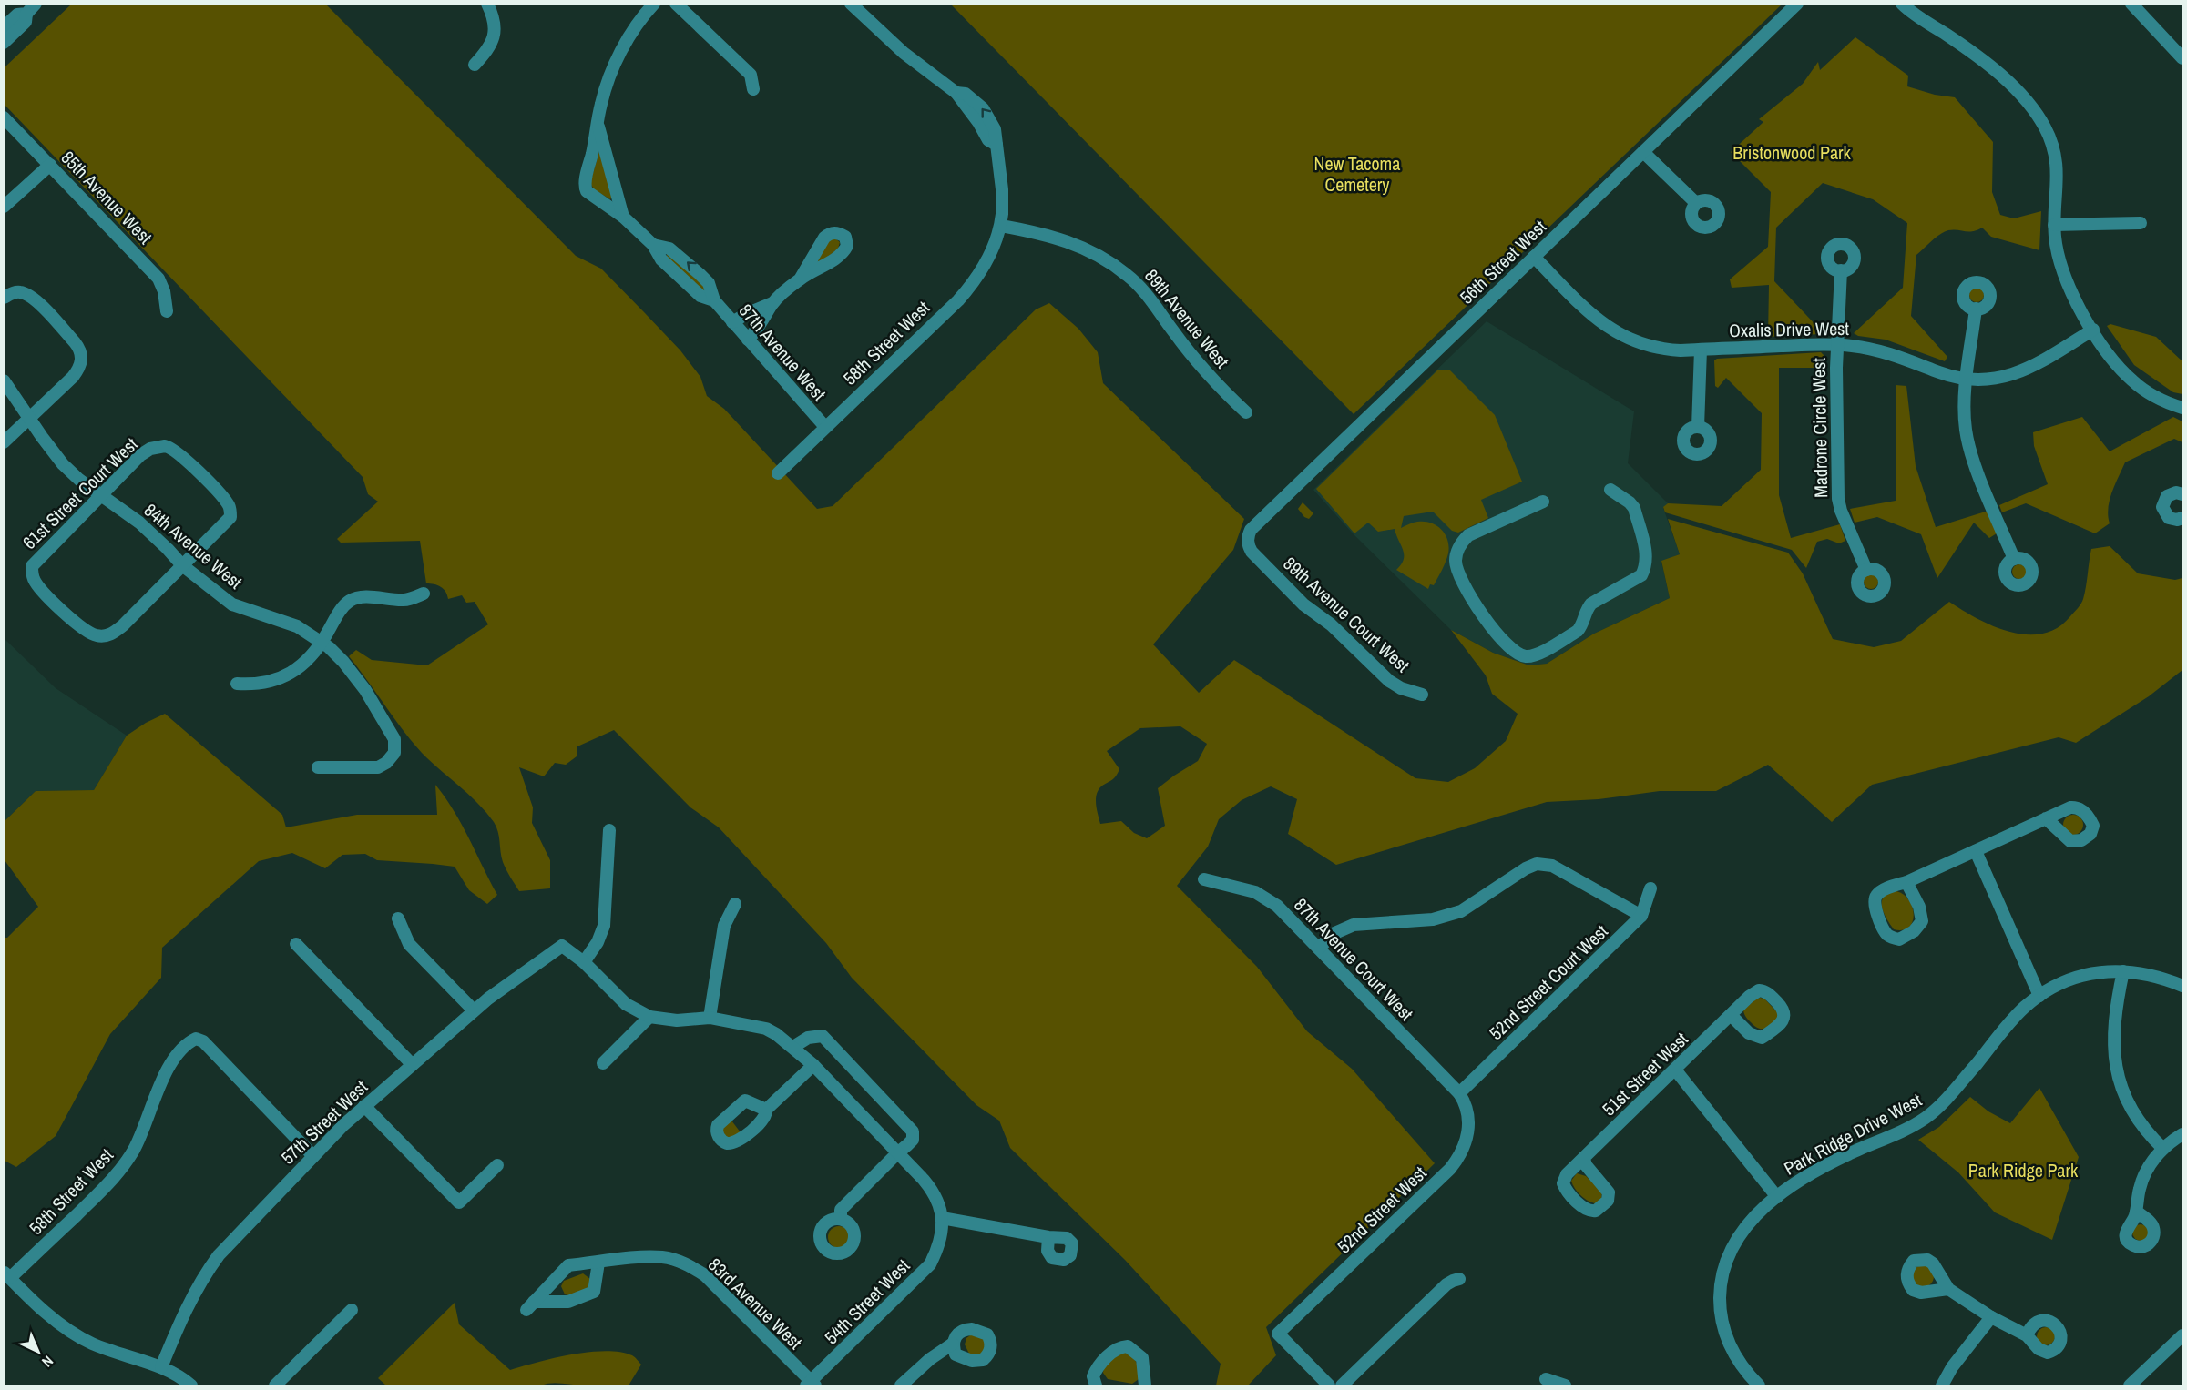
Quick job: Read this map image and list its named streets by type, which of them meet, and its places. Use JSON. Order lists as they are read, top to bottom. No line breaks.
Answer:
{"streets":{"street":["85th Avenue West","56th Street West","89th Avenue West","Oxalis Drive West","58th Street West","87th Avenue West","Madrone Circle West","61st Street Court West","84th Avenue West","89th Avenue Court West","87th Avenue Court West","52nd Street Court West","51st Street West","57th Street West","Park Ridge Drive West","52nd Street West","54th Street West","83rd Avenue West"]},"crossings":[["56th Street West","Oxalis Drive West"],["56th Street West","89th Avenue Court West"],["89th Avenue West","58th Street West"],["Oxalis Drive West","Madrone Circle West"],["58th Street West","87th Avenue West"],["58th Street West","57th Street West"],["61st Street Court West","84th Avenue West"],["87th Avenue Court West","52nd Street Court West"],["87th Avenue Court West","52nd Street West"],["52nd Street Court West","52nd Street West"],["54th Street West","83rd Avenue West"]],"parks":["Bristonwood Park","New Tacoma Cemetery","Park Ridge Park"],"north":"bottom right"}
